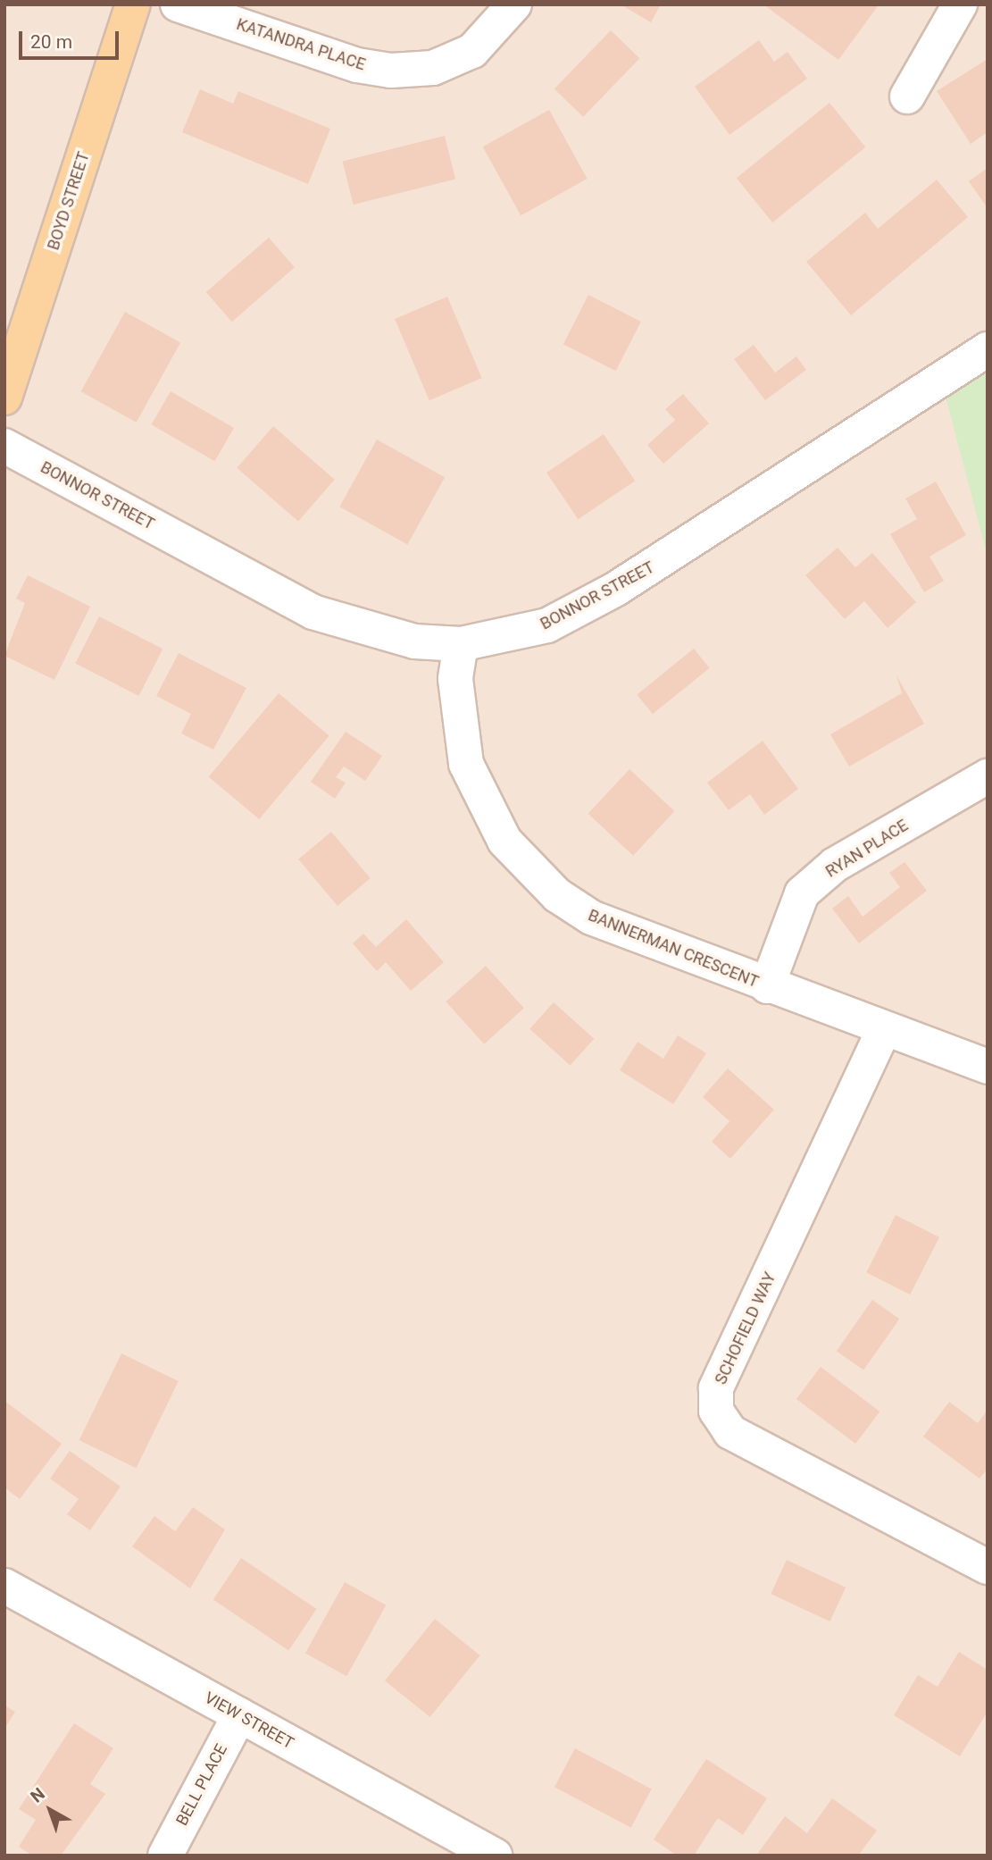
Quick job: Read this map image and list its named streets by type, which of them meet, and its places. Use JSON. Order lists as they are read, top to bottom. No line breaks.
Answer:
{"streets":{"main road":["BOYD STREET"],"street":["KATANDRA PLACE","BONNOR STREET","RYAN PLACE","BANNERMAN CRESCENT","SCHOFIELD WAY","VIEW STREET","BELL PLACE"]},"crossings":[["BONNOR STREET","BANNERMAN CRESCENT"],["RYAN PLACE","BANNERMAN CRESCENT"],["BANNERMAN CRESCENT","SCHOFIELD WAY"],["VIEW STREET","BELL PLACE"]],"scale_bar":"20 m","north":"top left"}
